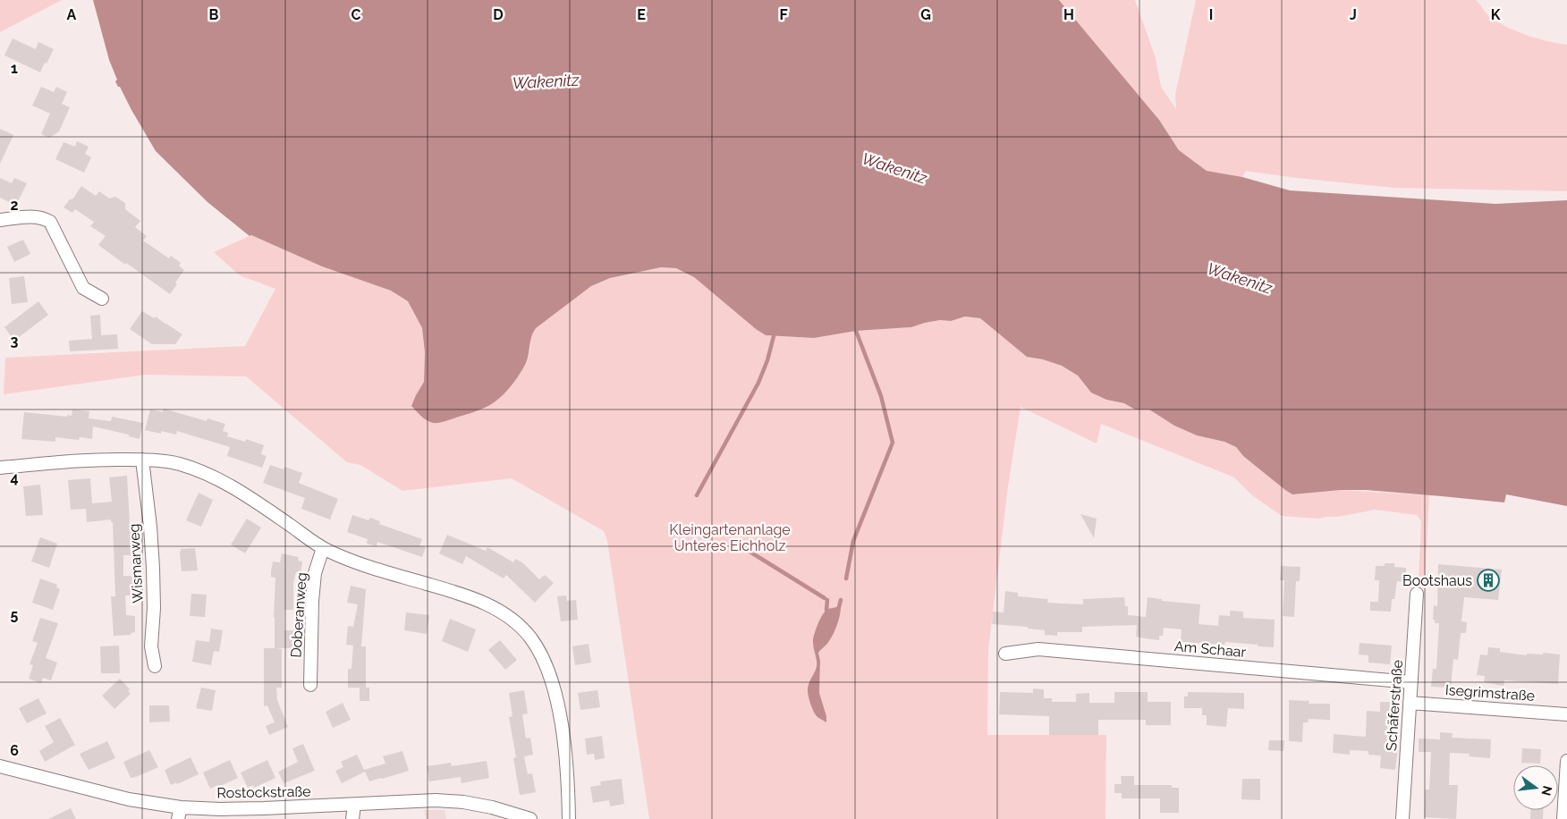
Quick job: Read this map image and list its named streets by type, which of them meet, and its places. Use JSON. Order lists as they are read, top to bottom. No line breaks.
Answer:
{"streets":{"street":["Wismarweg","Doberanweg","Am Schaar","Isegrimstraße","Schäferstraße","Rostockstraße"]},"crossings":[["Am Schaar","Schäferstraße"],["Isegrimstraße","Schäferstraße"]],"water":["Wakenitz"],"parks":["Kleingartenanlage Unteres Eichholz"],"places":{"building":["Bootshaus"]},"north":"right","grid":{"columns":["A","B","C","D","E","F","G","H","I","J","K"],"rows":["1","2","3","4","5","6"]}}
